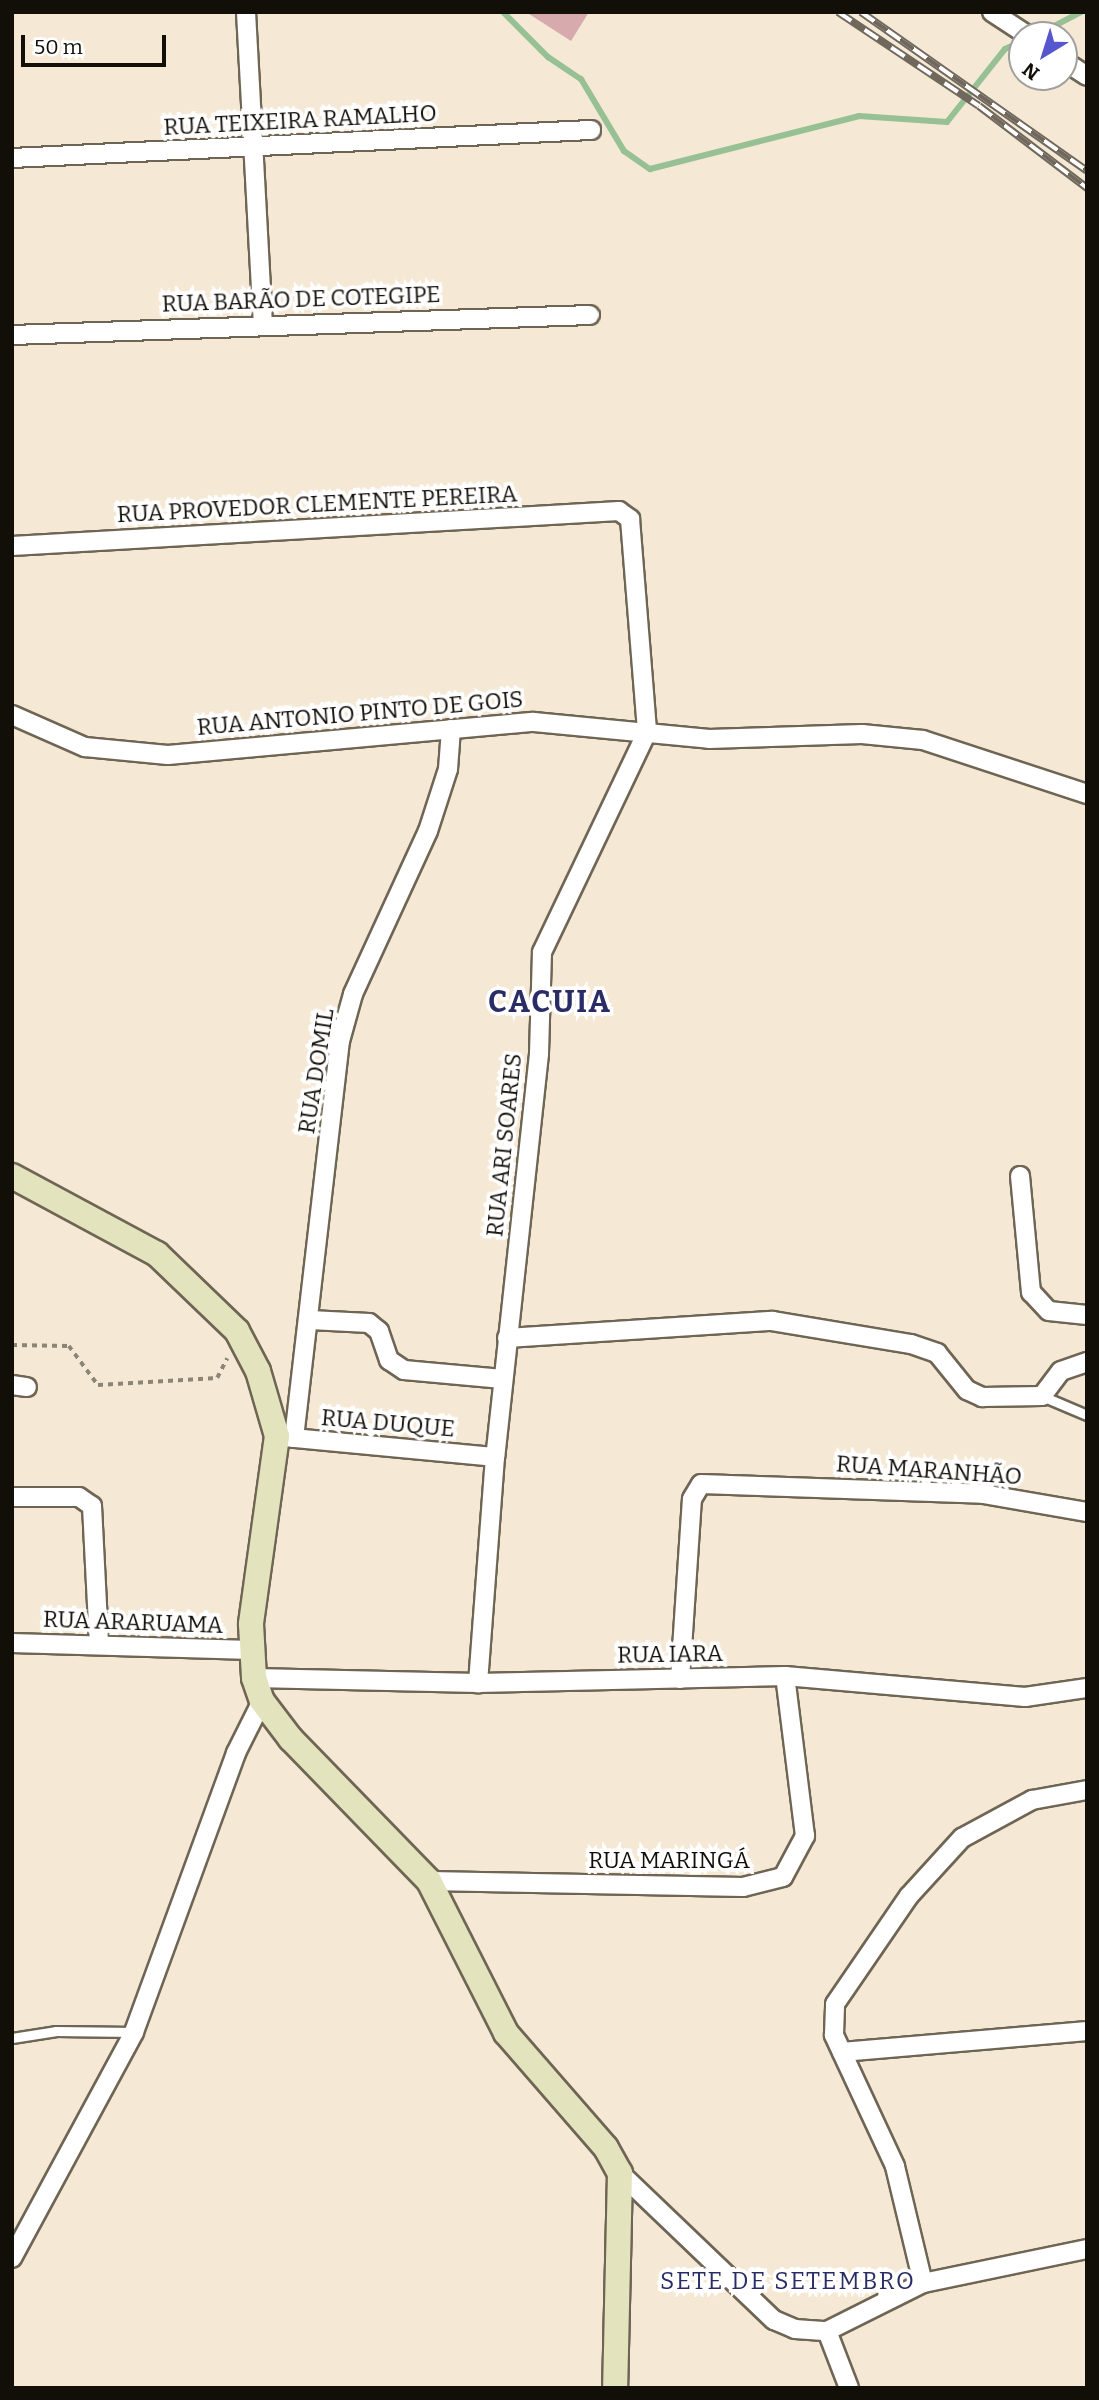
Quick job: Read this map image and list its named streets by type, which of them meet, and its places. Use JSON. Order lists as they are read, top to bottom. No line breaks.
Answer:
{"streets":{"street":["RUA TEIXEIRA RAMALHO","RUA BARÃO DE COTEGIPE","RUA PROVEDOR CLEMENTE PEREIRA","RUA ANTONIO PINTO DE GOIS","RUA DOMIL","RUA ARI SOARES","RUA DUQUE","RUA MARANHÃO","RUA ARARUAMA","RUA IARA","RUA MARINGÁ"]},"crossings":[["RUA PROVEDOR CLEMENTE PEREIRA","RUA ARI SOARES"],["RUA ANTONIO PINTO DE GOIS","RUA DOMIL"],["RUA ANTONIO PINTO DE GOIS","RUA ARI SOARES"],["RUA DOMIL","RUA DUQUE"],["RUA ARI SOARES","RUA DUQUE"],["RUA ARI SOARES","RUA IARA"],["RUA MARANHÃO","RUA IARA"],["RUA IARA","RUA MARINGÁ"]],"districts":["CACUIA","SETE DE SETEMBRO"],"scale_bar":"50 m","north":"bottom left"}
